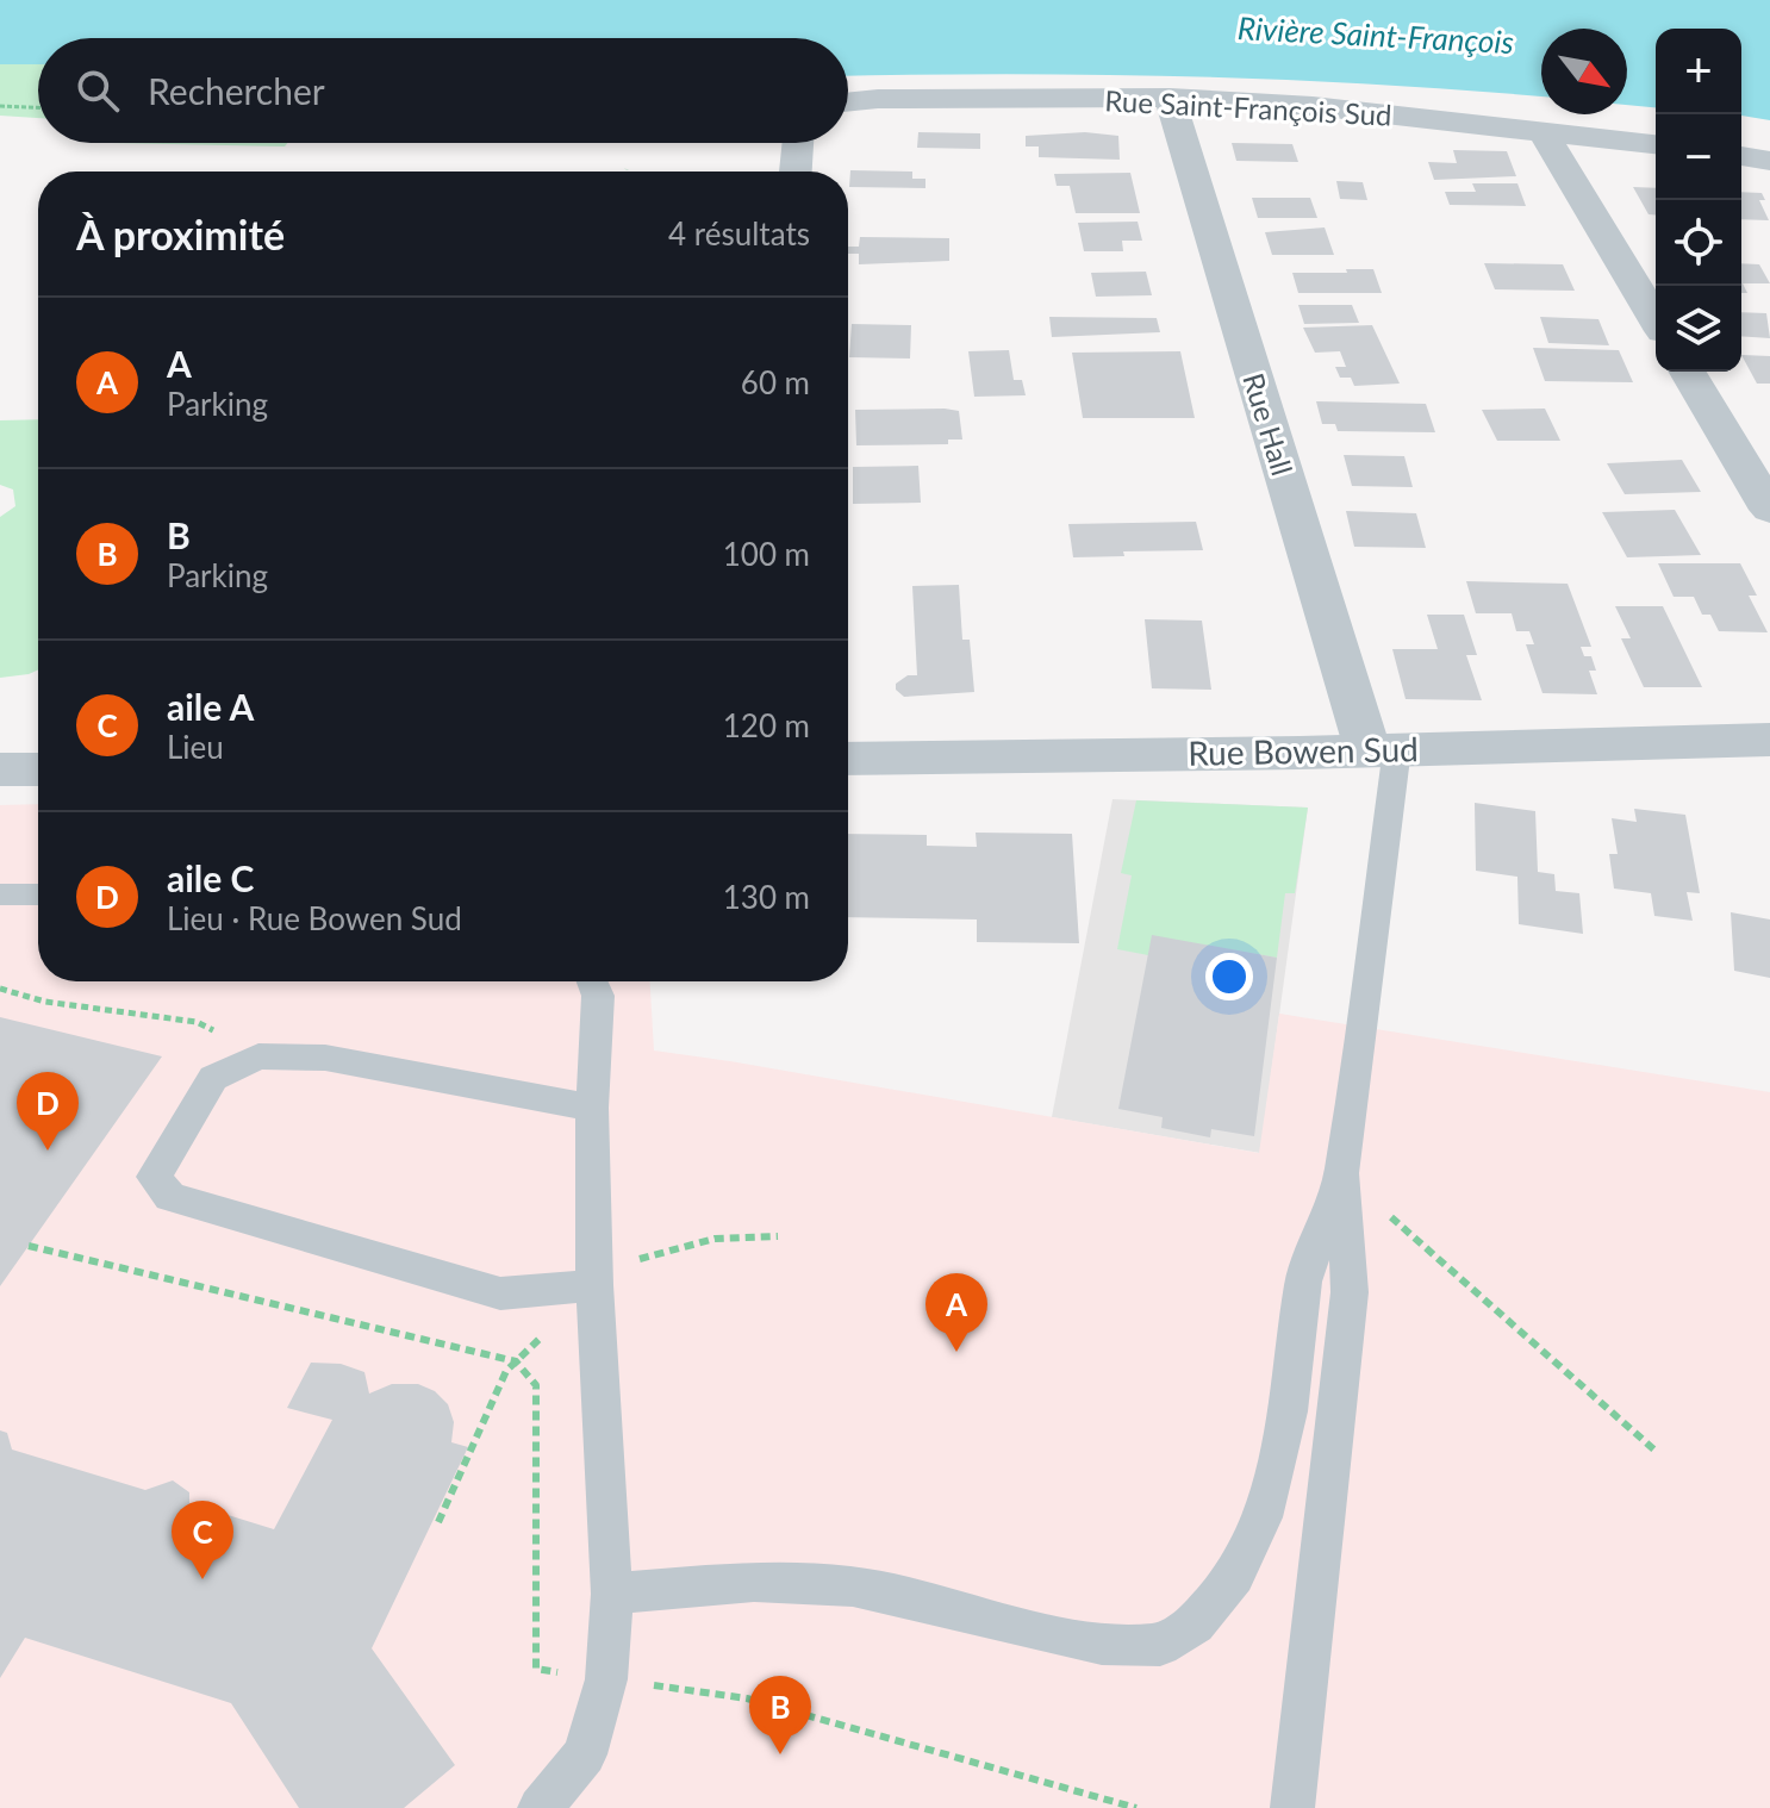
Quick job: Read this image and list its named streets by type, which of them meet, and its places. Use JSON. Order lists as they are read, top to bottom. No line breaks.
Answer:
{"streets":{"street":["Rue Saint-François Sud","Rue Hall","Rue Bowen Sud"]},"crossings":[["Rue Saint-François Sud","Rue Hall"],["Rue Hall","Rue Bowen Sud"]],"water":["Rivière Saint-François"],"north":"bottom right","page":{"map_buttons":["+","−"],"search":"Rechercher","heading":["À proximité","4 résultats"],"list":[{"mark":"A","name":"A","note":"Parking","value":"60 m"},{"mark":"B","name":"B","note":"Parking","value":"100 m"},{"mark":"C","name":"aile A","note":"Lieu","value":"120 m"},{"mark":"D","name":"aile C","note":"Lieu · Rue Bowen Sud","value":"130 m"}],"pins":["D","A","C","B"]}}
